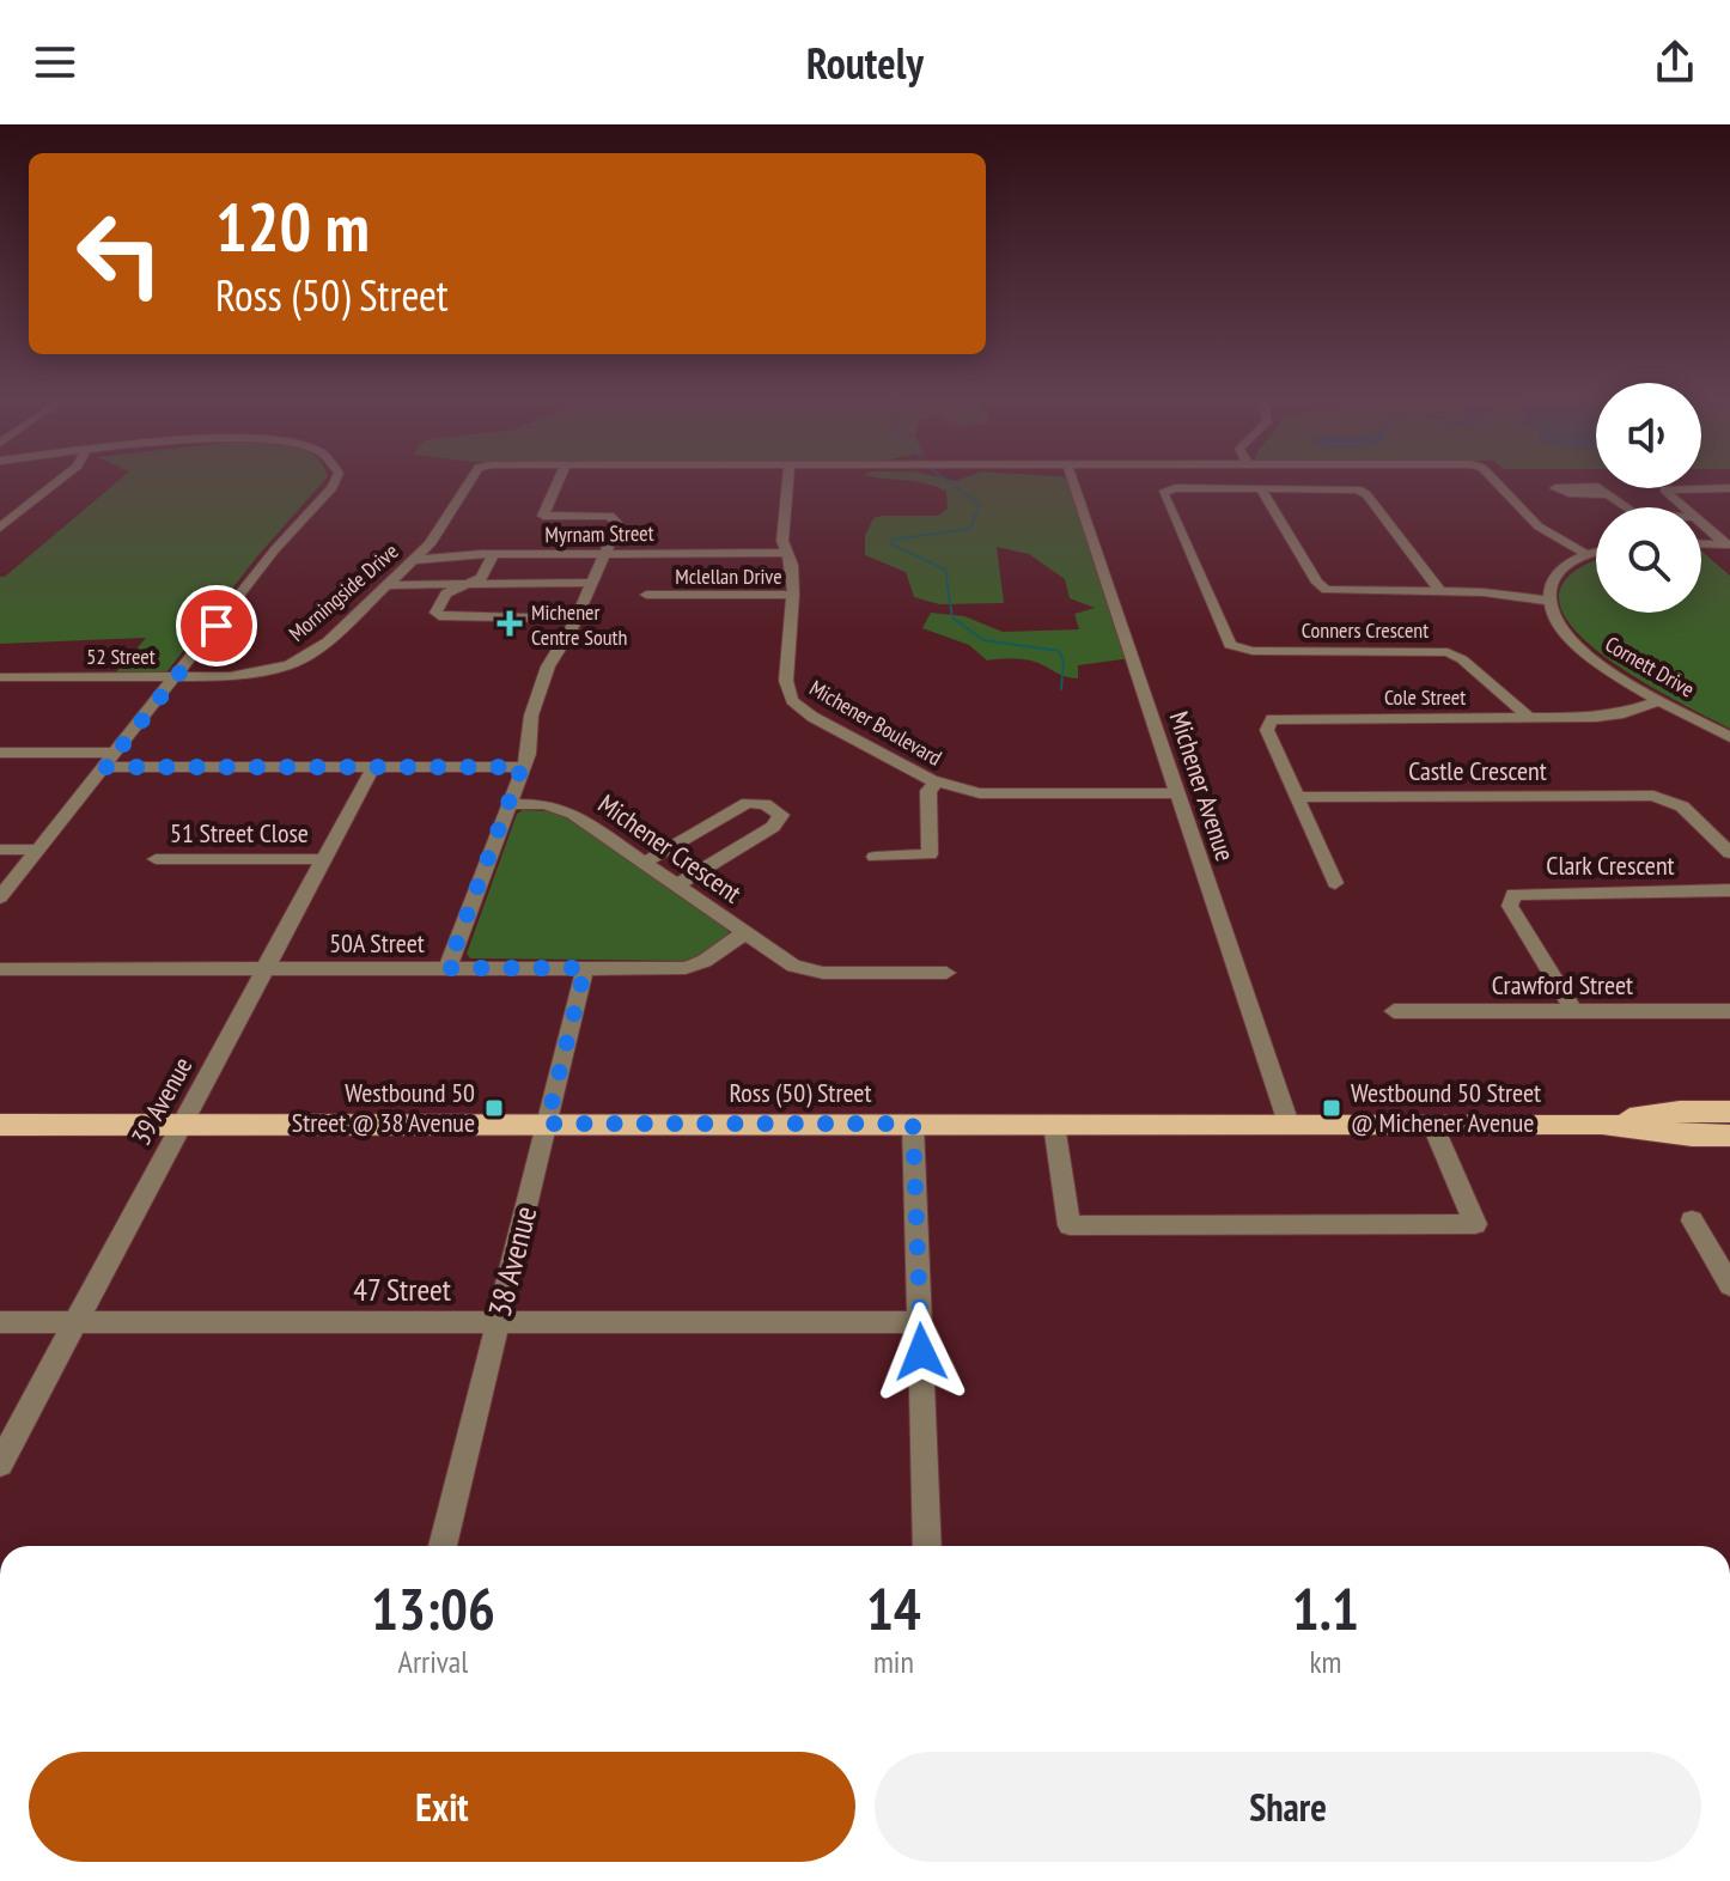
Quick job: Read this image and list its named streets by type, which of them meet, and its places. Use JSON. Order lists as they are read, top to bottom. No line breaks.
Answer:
{"streets":{"main road":["Ross (50) Street"],"street":["Myrnam Street","Mclellan Drive","Morningside Drive","Conners Crescent","52 Street","Cornett Drive","Cole Street","Michener Boulevard","Castle Crescent","Michener Avenue","51 Street Close","Michener Crescent","Clark Crescent","50A Street","Crawford Street","39 Avenue","38 Avenue","47 Street"]},"crossings":[["Myrnam Street","Mclellan Drive"],["Myrnam Street","Morningside Drive"],["Mclellan Drive","Michener Boulevard"],["Morningside Drive","52 Street"],["Conners Crescent","Cole Street"],["Cornett Drive","Cole Street"],["Cole Street","Castle Crescent"],["Michener Boulevard","Michener Avenue"],["Michener Avenue","Ross (50) Street"],["51 Street Close","39 Avenue"],["Michener Crescent","50A Street"],["Clark Crescent","Crawford Street"],["50A Street","39 Avenue"],["50A Street","38 Avenue"],["Ross (50) Street","39 Avenue"],["Ross (50) Street","38 Avenue"],["39 Avenue","47 Street"],["38 Avenue","47 Street"]],"places":{"health":["Michener Centre South"],"transit":["Westbound 50 Street @ 38 Avenue","Westbound 50 Street @ Michener Avenue"]},"page":{"header":"Routely","turn":["120 m","Ross (50) Street"],"eta":["13:06","Arrival","14","min","1.1","km"],"buttons":["Exit","Share"]}}
